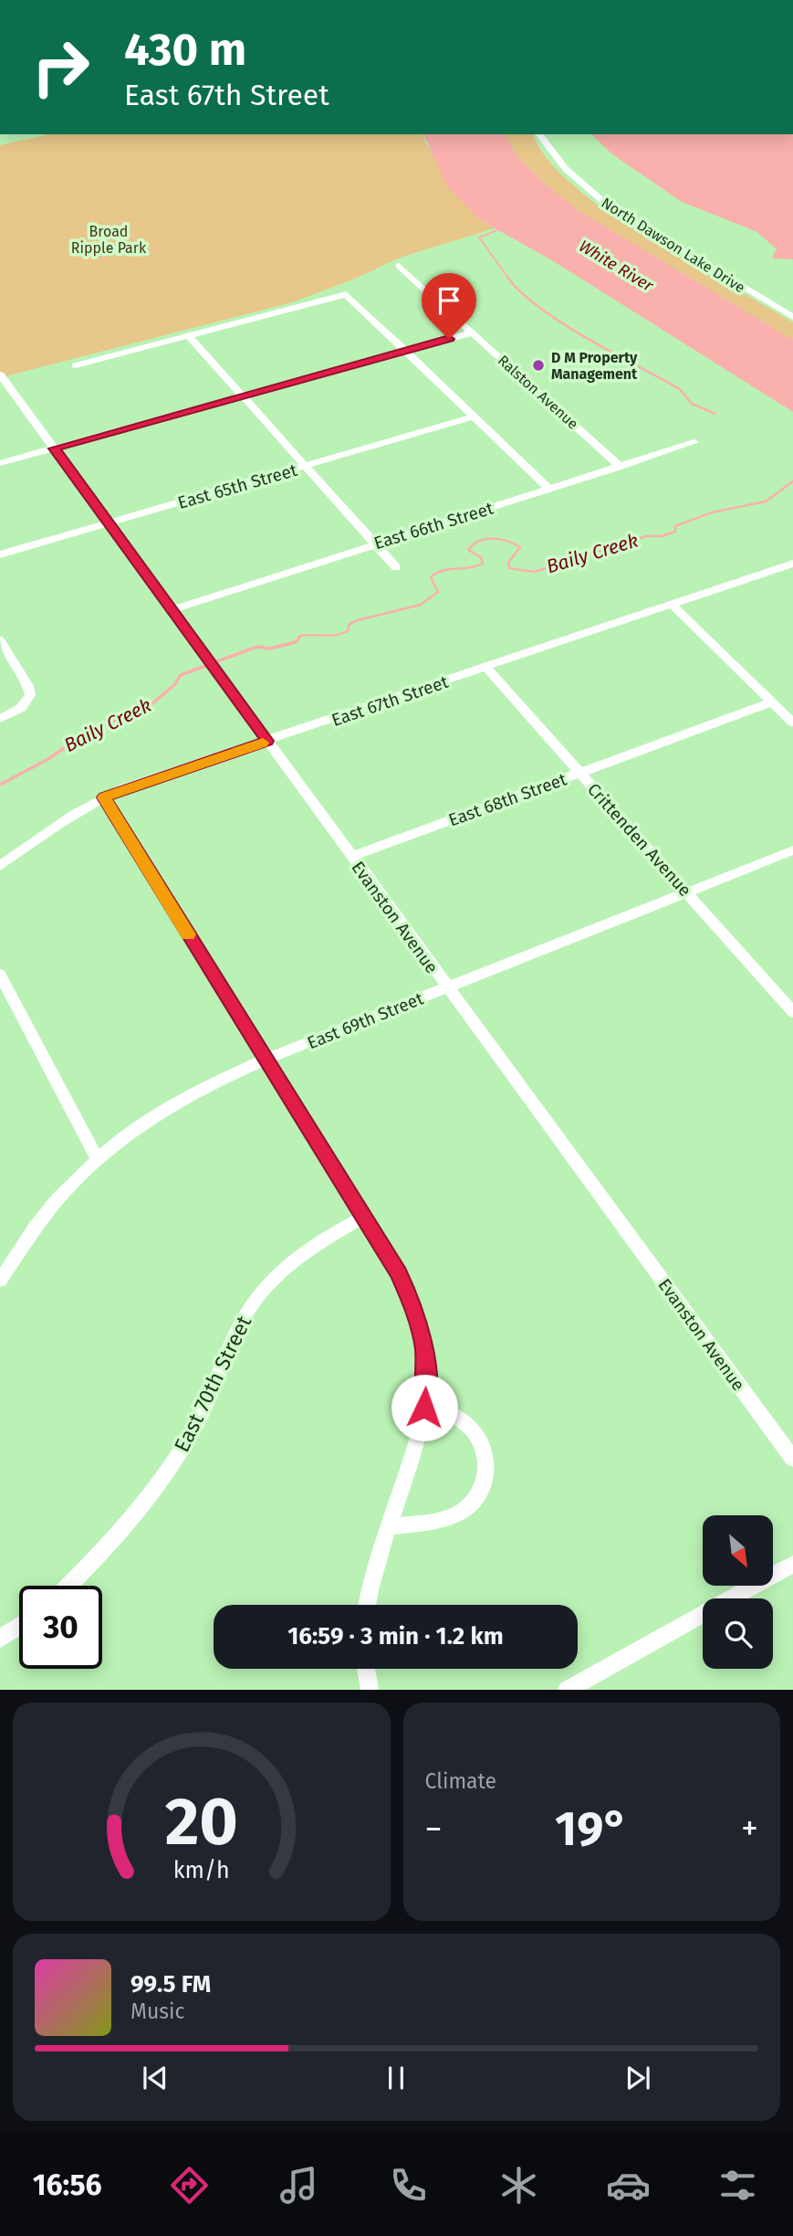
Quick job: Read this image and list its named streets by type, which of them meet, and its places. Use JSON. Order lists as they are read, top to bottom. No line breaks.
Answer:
{"streets":{"street":["North Dawson Lake Drive","Ralston Avenue","East 65th Street","East 66th Street","East 67th Street","East 68th Street","Crittenden Avenue","Evanston Avenue","East 69th Street","East 70th Street"]},"crossings":[["Ralston Avenue","East 66th Street"],["East 65th Street","Evanston Avenue"],["East 66th Street","Evanston Avenue"],["East 67th Street","Crittenden Avenue"],["East 67th Street","Evanston Avenue"],["East 68th Street","Crittenden Avenue"],["East 68th Street","Evanston Avenue"],["Crittenden Avenue","East 69th Street"],["Evanston Avenue","East 69th Street"]],"water":["White River","Baily Creek"],"parks":["Broad Ripple Park"],"places":["D M Property Management"],"north":"bottom right","page":{"turn":["430 m","East 67th Street"],"limit":"30","trip":"16:59 · 3 min · 1.2 km","tile":"Climate","heat":["−","19°","+"],"song":["99.5 FM","Music"],"tabs":"16:56","gauge":["20","km/h"]}}
